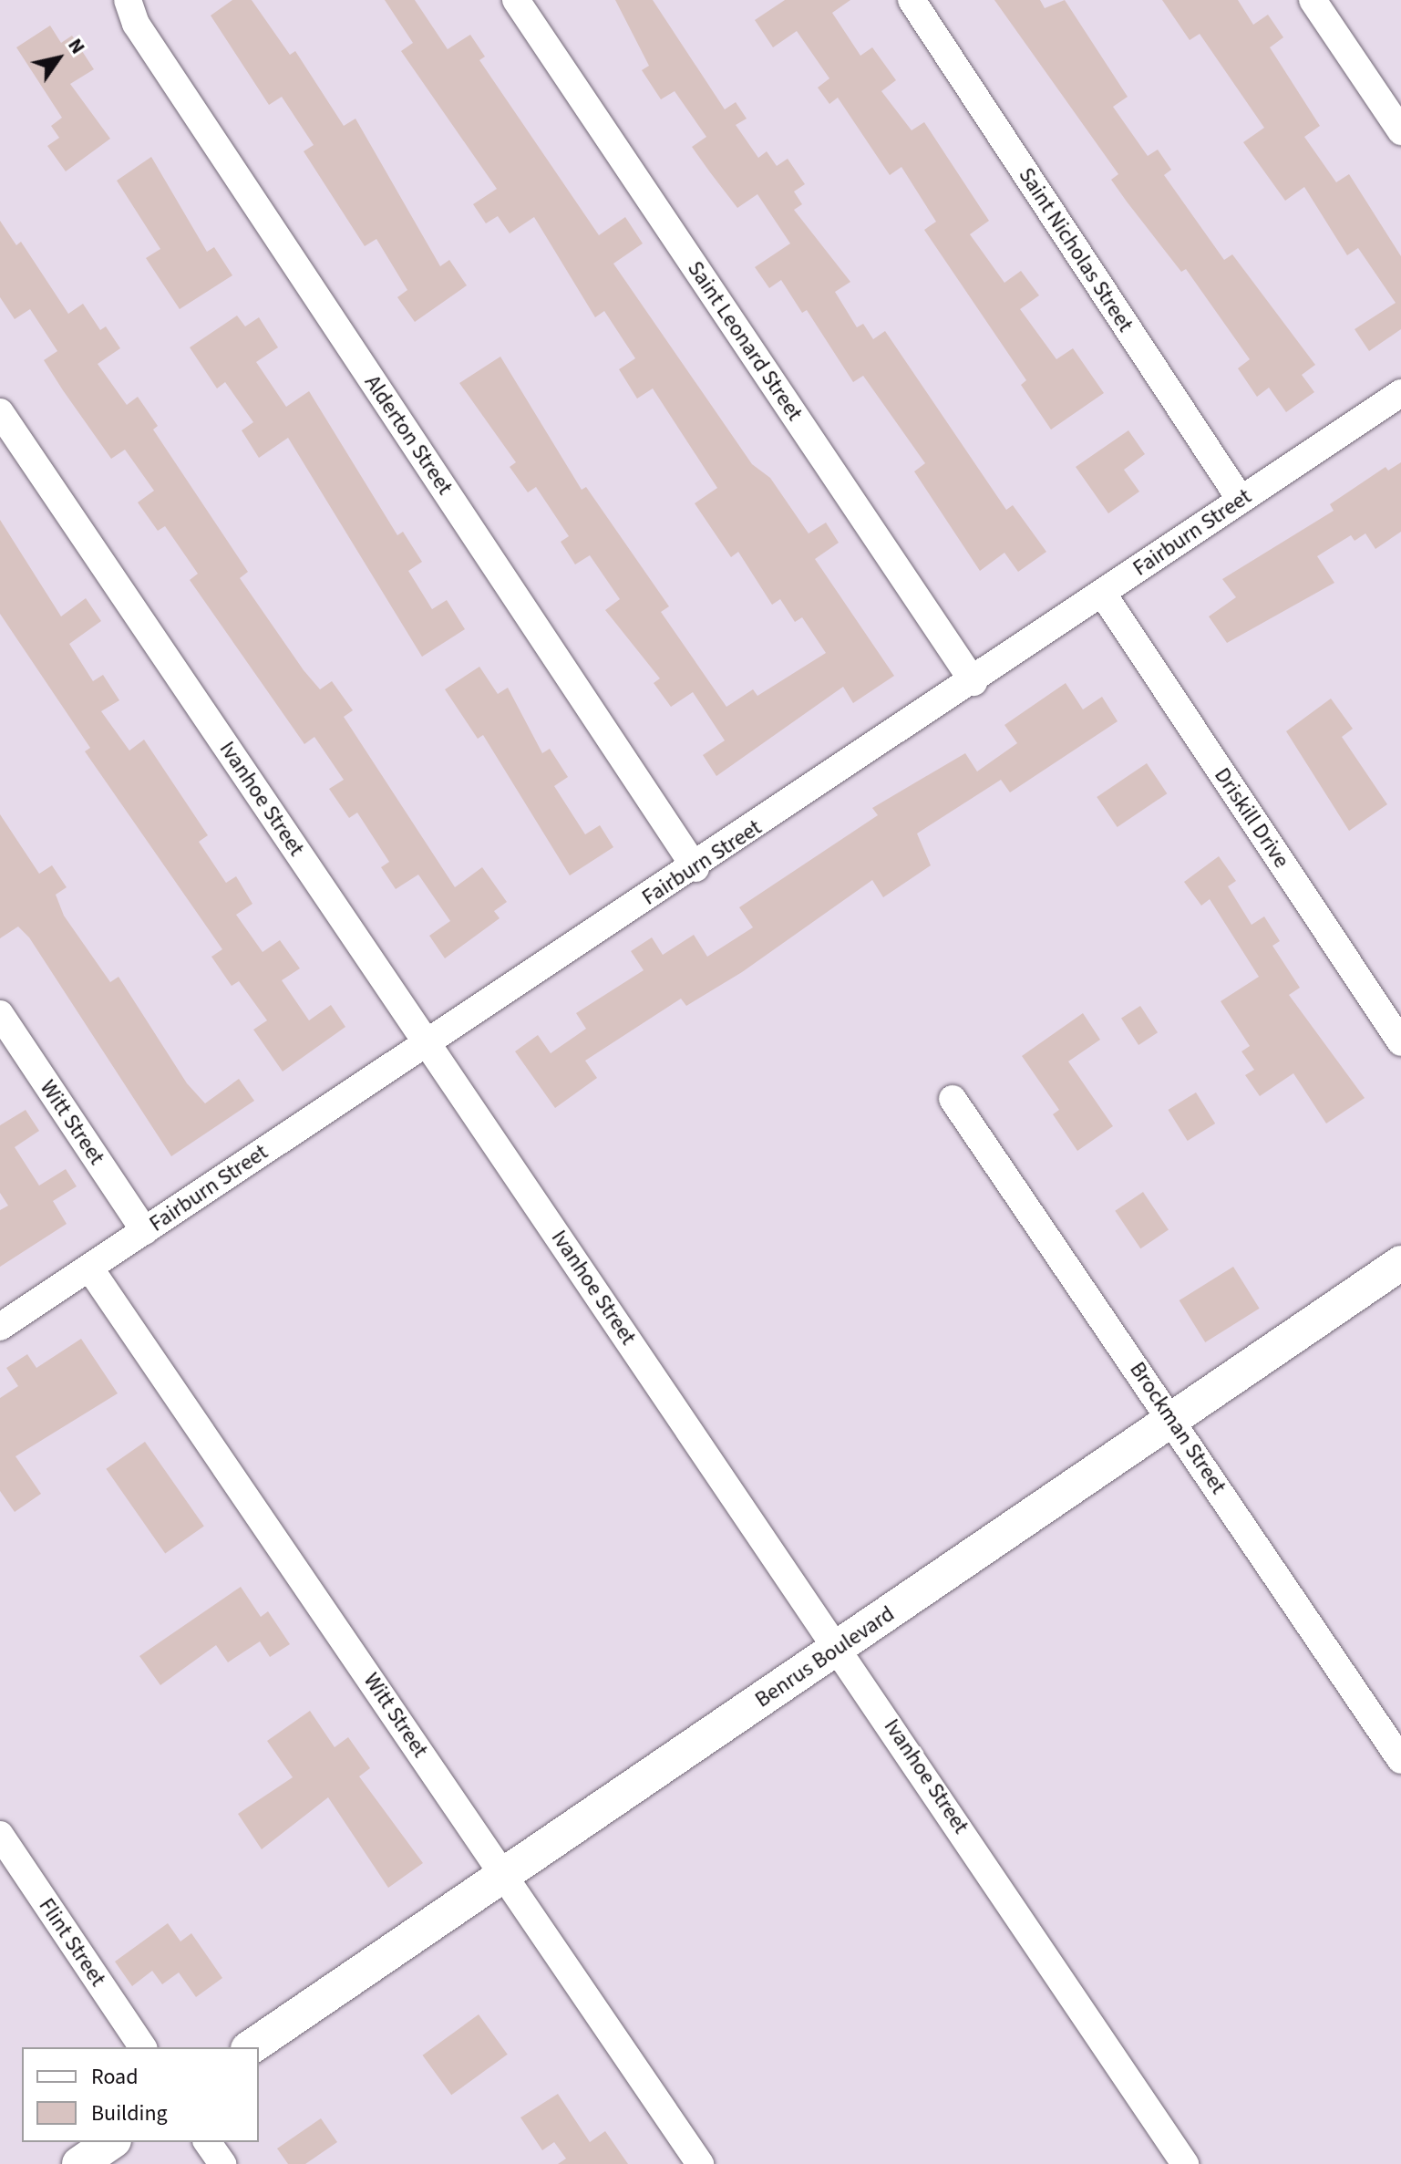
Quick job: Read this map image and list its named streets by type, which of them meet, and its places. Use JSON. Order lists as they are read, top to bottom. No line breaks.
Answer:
{"streets":{"street":["Saint Nicholas Street","Saint Leonard Street","Alderton Street","Fairburn Street","Ivanhoe Street","Driskill Drive","Witt Street","Brockman Street","Benrus Boulevard","Flint Street"]},"crossings":[["Saint Nicholas Street","Fairburn Street"],["Saint Leonard Street","Fairburn Street"],["Alderton Street","Fairburn Street"],["Fairburn Street","Ivanhoe Street"],["Fairburn Street","Driskill Drive"],["Fairburn Street","Witt Street"],["Ivanhoe Street","Benrus Boulevard"],["Witt Street","Benrus Boulevard"],["Brockman Street","Benrus Boulevard"]],"legend":["Road","Building"],"north":"top right"}
